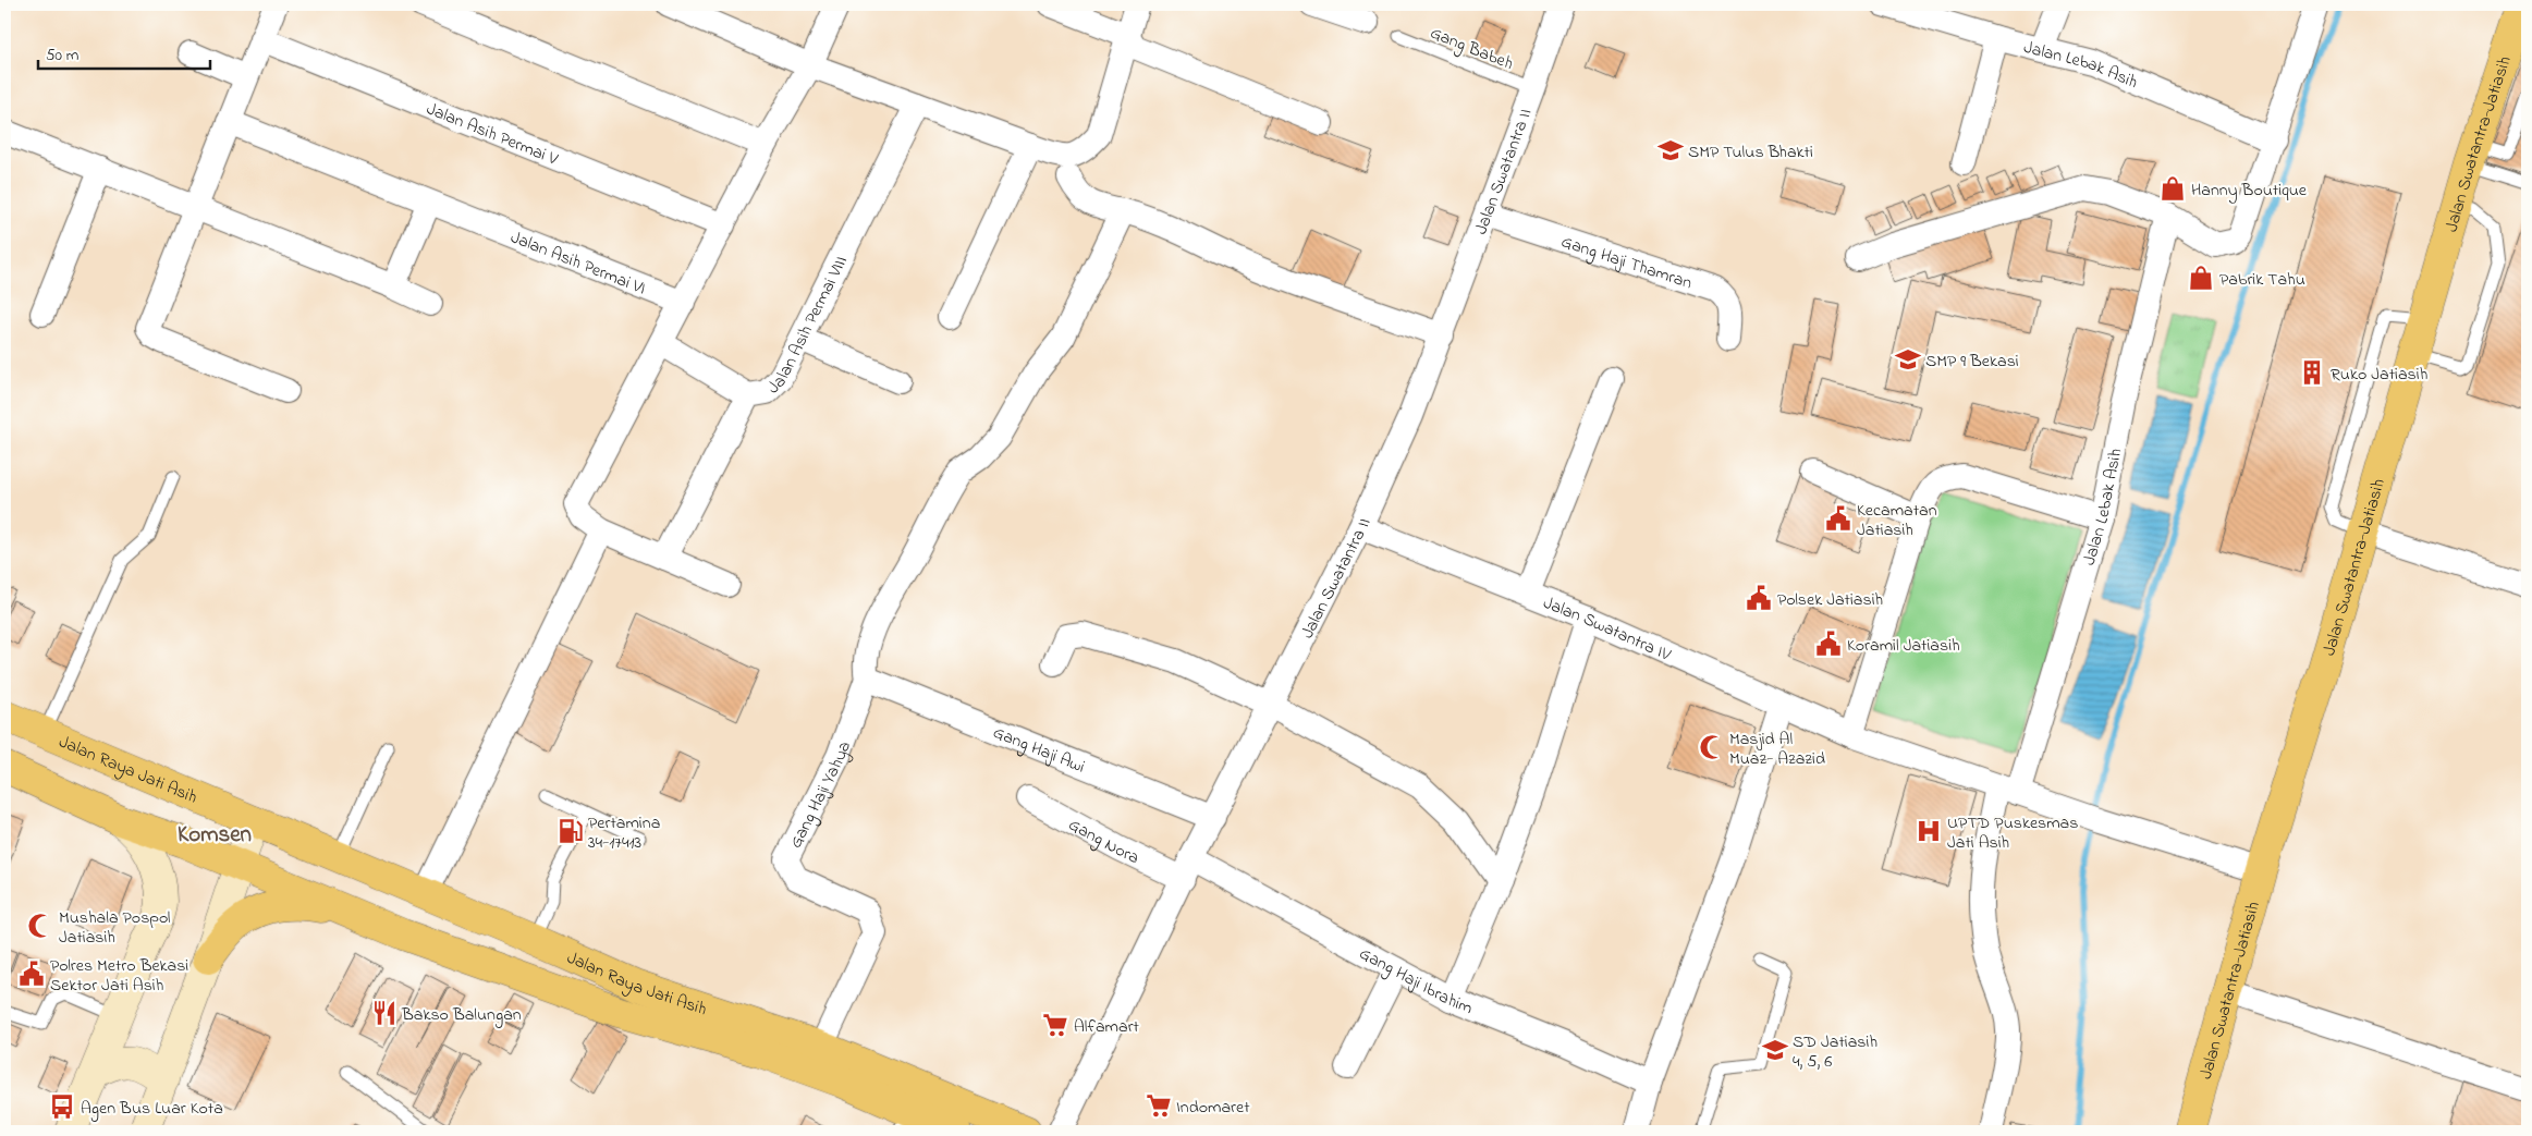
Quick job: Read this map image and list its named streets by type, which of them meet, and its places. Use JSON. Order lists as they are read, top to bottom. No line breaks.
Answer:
{"streets":{"main road":["Jalan Swatantra-Jatiasih","Jalan Raya Jati Asih"],"street":["Jalan Lebak Asih","Jalan Asih Permai V","Jalan Swatantra II","Jalan Asih Permai VI","Gang Haji Thamran","Jalan Asih Permai VIII","Jalan Swatantra IV","Gang Haji Awi","Gang Haji Yahya","Gang Nora","Gang Haji Ibrahim"],"lane":["Gang Babeh"]},"crossings":[["Gang Babeh","Jalan Swatantra II"],["Jalan Lebak Asih","Jalan Swatantra IV"],["Jalan Swatantra-Jatiasih","Jalan Swatantra IV"],["Jalan Swatantra II","Gang Haji Thamran"],["Jalan Swatantra II","Jalan Swatantra IV"],["Jalan Swatantra II","Gang Haji Awi"],["Jalan Swatantra II","Gang Nora"],["Jalan Swatantra II","Gang Haji Ibrahim"],["Gang Haji Awi","Gang Haji Yahya"],["Jalan Raya Jati Asih","Gang Haji Yahya"],["Gang Nora","Gang Haji Ibrahim"]],"districts":["Komsen"],"places":{"school or university":["SMP Tulus Bhakti","SMP 9 Bekasi","SD Jatiasih 4, 5, 6"],"shop":["Hanny Boutique","Pabrik Tahu"],"building":["Ruko Jatiasih"],"public building":["Kecamatan Jatiasih","Polsek Jatiasih","Koramil Jatiasih","Polres Metro Bekasi Sektor Jati Asih"],"mosque":["Masjid Al Muaz- Azazid","Mushala Pospol Jatiasih"],"fuel station":["Pertamina 34-17413"],"hospital":["UPTD Puskesmas Jati Asih"],"restaurant":["Bakso Balungan"],"supermarket":["Alfamart","Indomaret"],"bus stop":["Agen Bus Luar Kota"]},"scale_bar":"50 m"}
